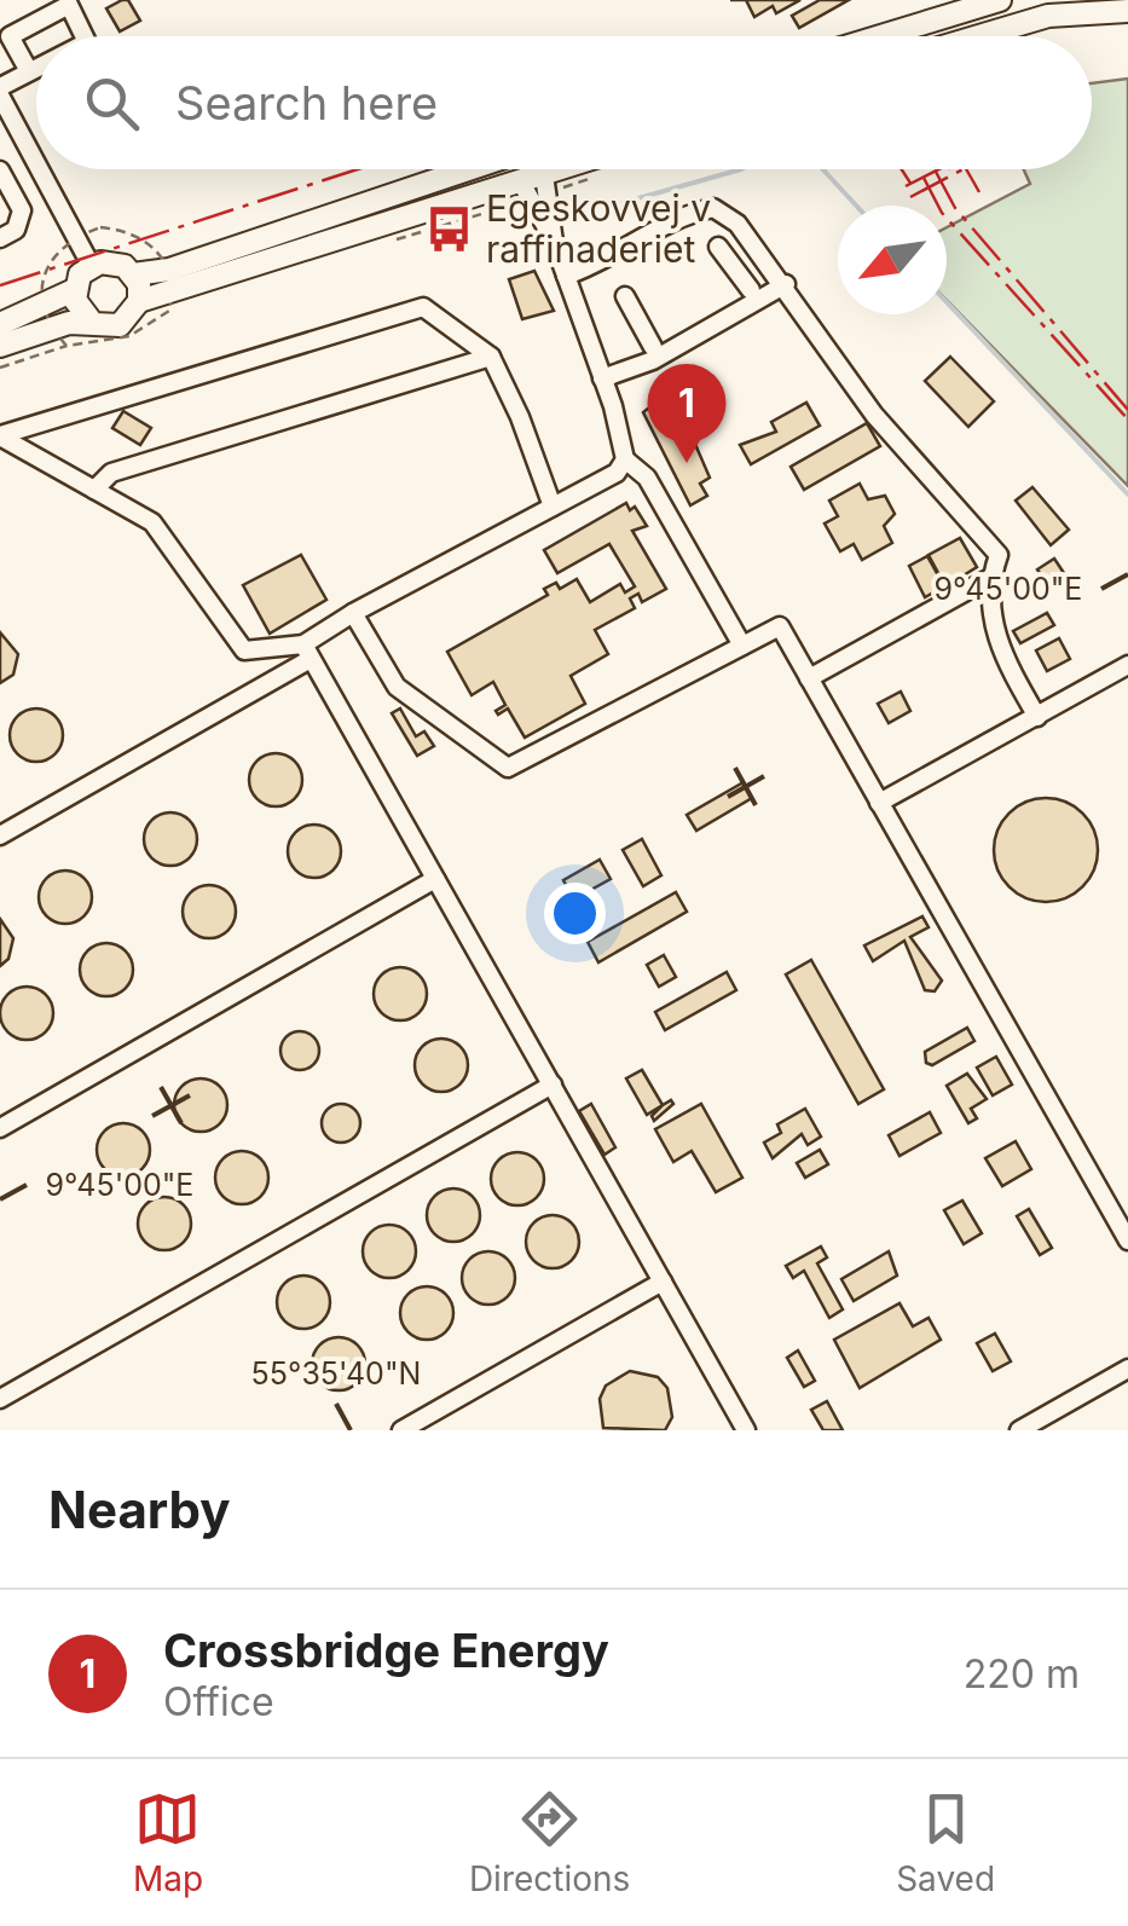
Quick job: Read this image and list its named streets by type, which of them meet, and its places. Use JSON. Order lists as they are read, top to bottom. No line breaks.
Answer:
{"places":{"bus stop":["Egeskovvej v raffinaderiet"]},"north":"bottom left","page":{"search":"Search here","pins":"1","heading":"Nearby","list":[{"mark":"1","name":"Crossbridge Energy","note":"Office","value":"220 m"}],"nav":["Map","Directions","Saved"]},"coordinates":["9°45'00\"E","55°35'40\"N"]}
